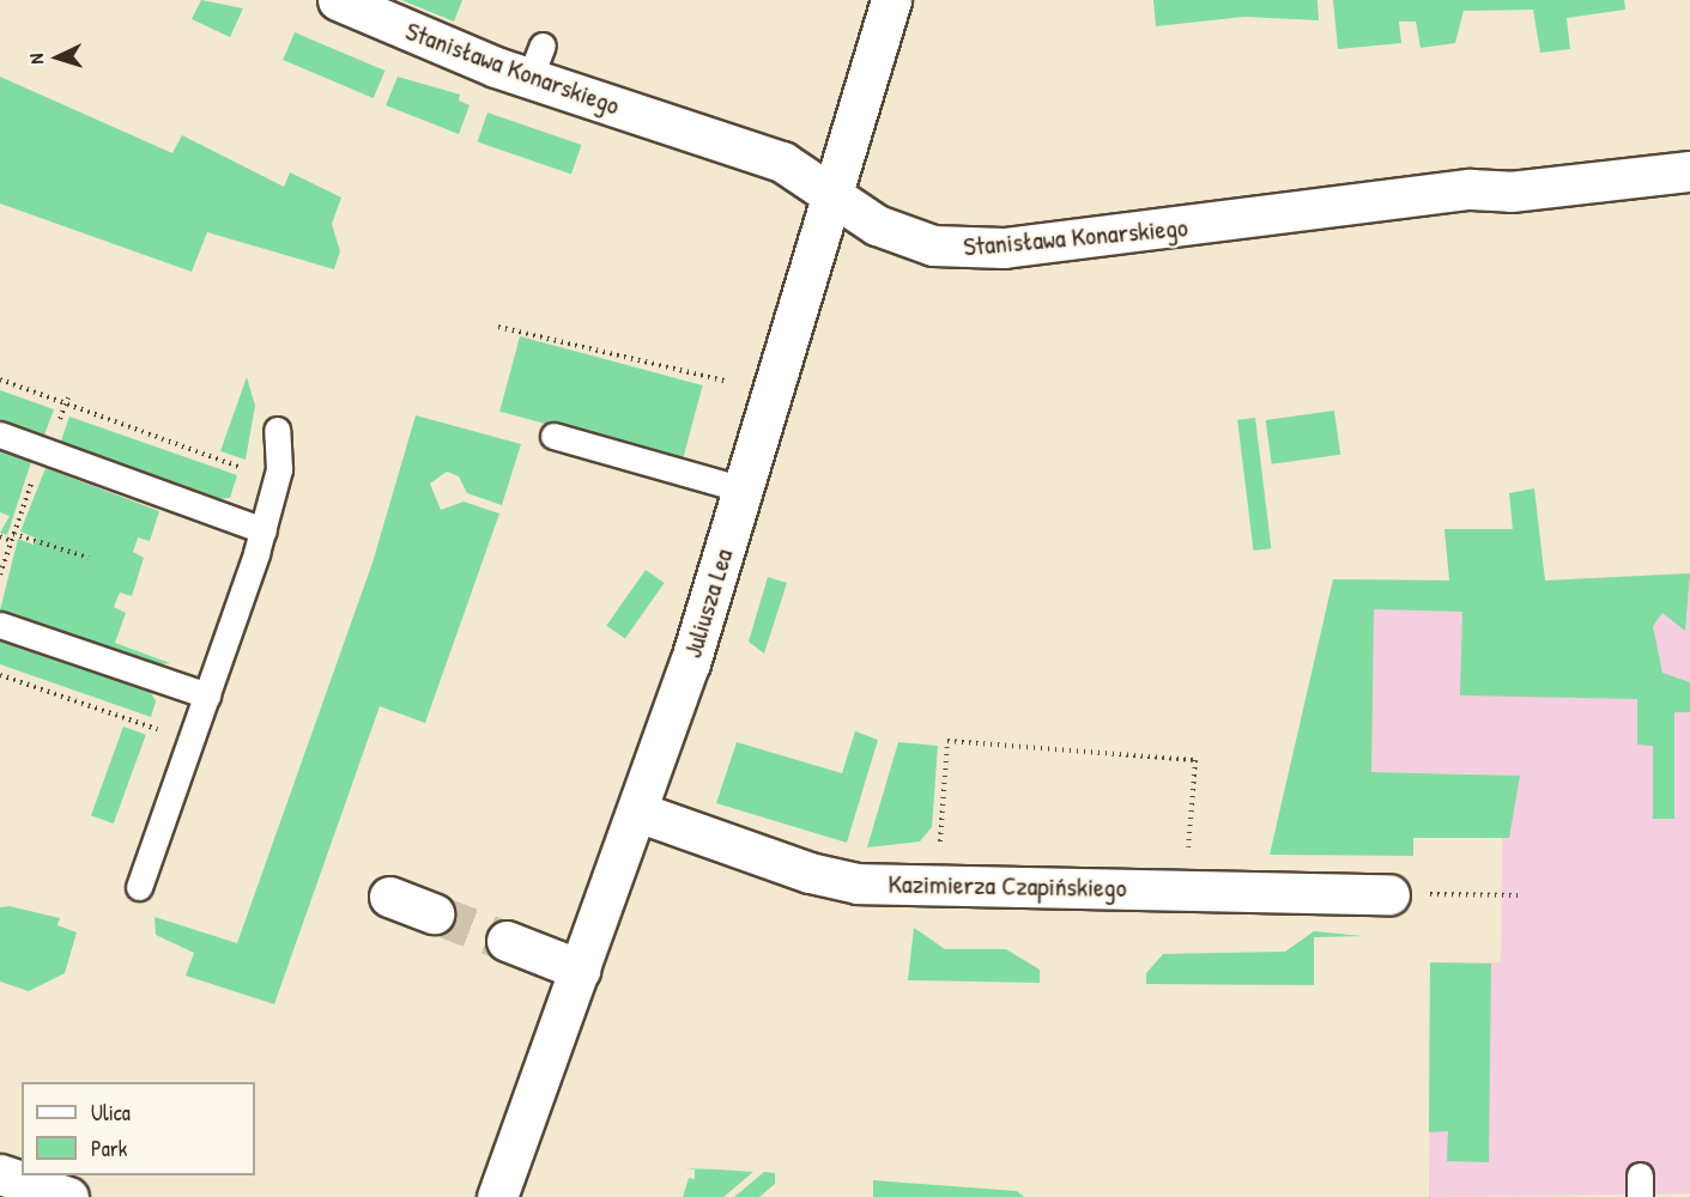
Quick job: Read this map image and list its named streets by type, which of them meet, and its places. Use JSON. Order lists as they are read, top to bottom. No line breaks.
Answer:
{"streets":{"street":["Stanisława Konarskiego","Juliusza Lea","Kazimierza Czapińskiego"]},"crossings":[["Stanisława Konarskiego","Juliusza Lea"],["Juliusza Lea","Kazimierza Czapińskiego"]],"legend":["Ulica","Park"],"north":"left"}
